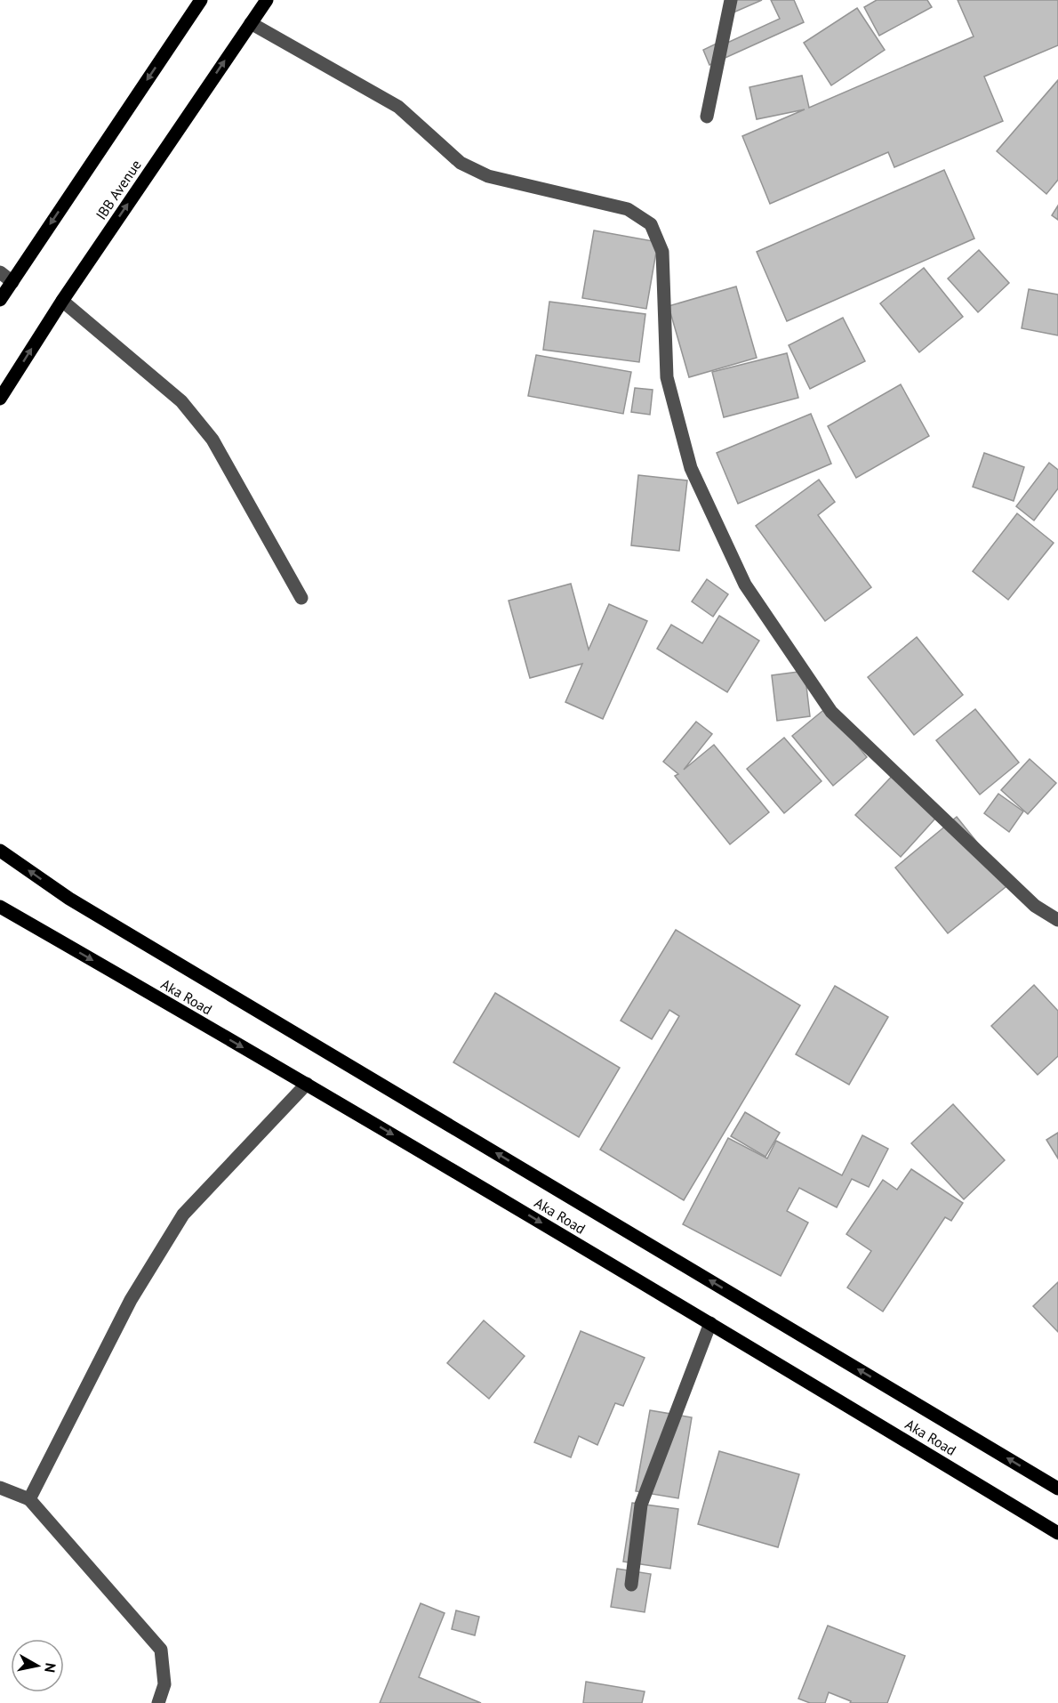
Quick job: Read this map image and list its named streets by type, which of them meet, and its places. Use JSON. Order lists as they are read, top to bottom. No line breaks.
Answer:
{"streets":{"main road":["IBB Avenue","Aka Road"]},"north":"right"}
